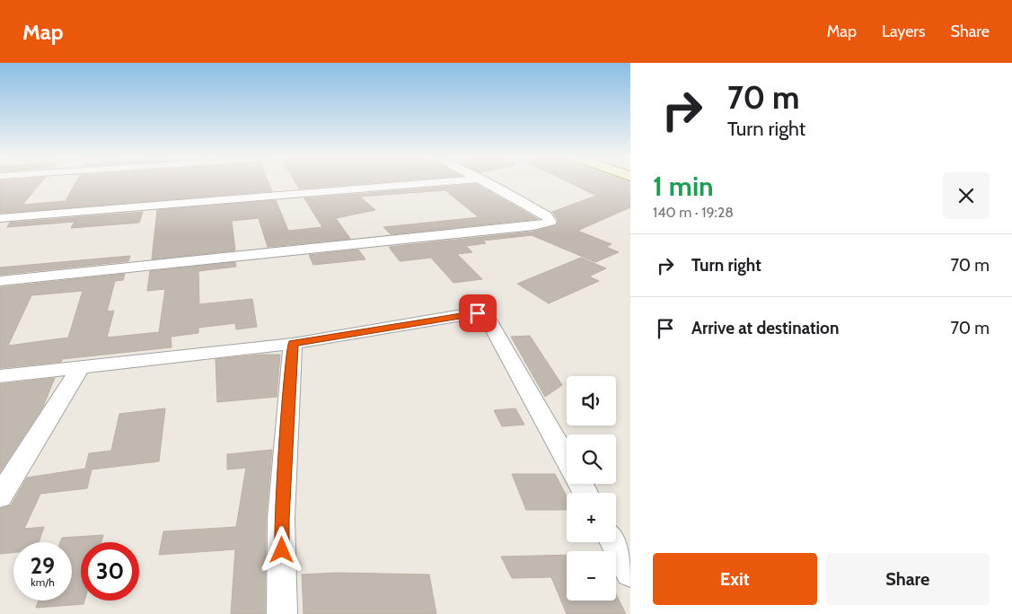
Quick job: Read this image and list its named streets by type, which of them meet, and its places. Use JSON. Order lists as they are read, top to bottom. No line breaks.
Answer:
{"page":{"header":"Map","nav":["Map","Layers","Share"],"turn":["70 m","Turn right"],"heading":["1 min","140 m · 19:28"],"list":[{"name":"Turn right","value":"70 m"},{"name":"Arrive at destination","value":"70 m"}],"map_buttons":["+","−"],"speed":"29 km/h","limit":"30","buttons":["Exit","Share"]}}
